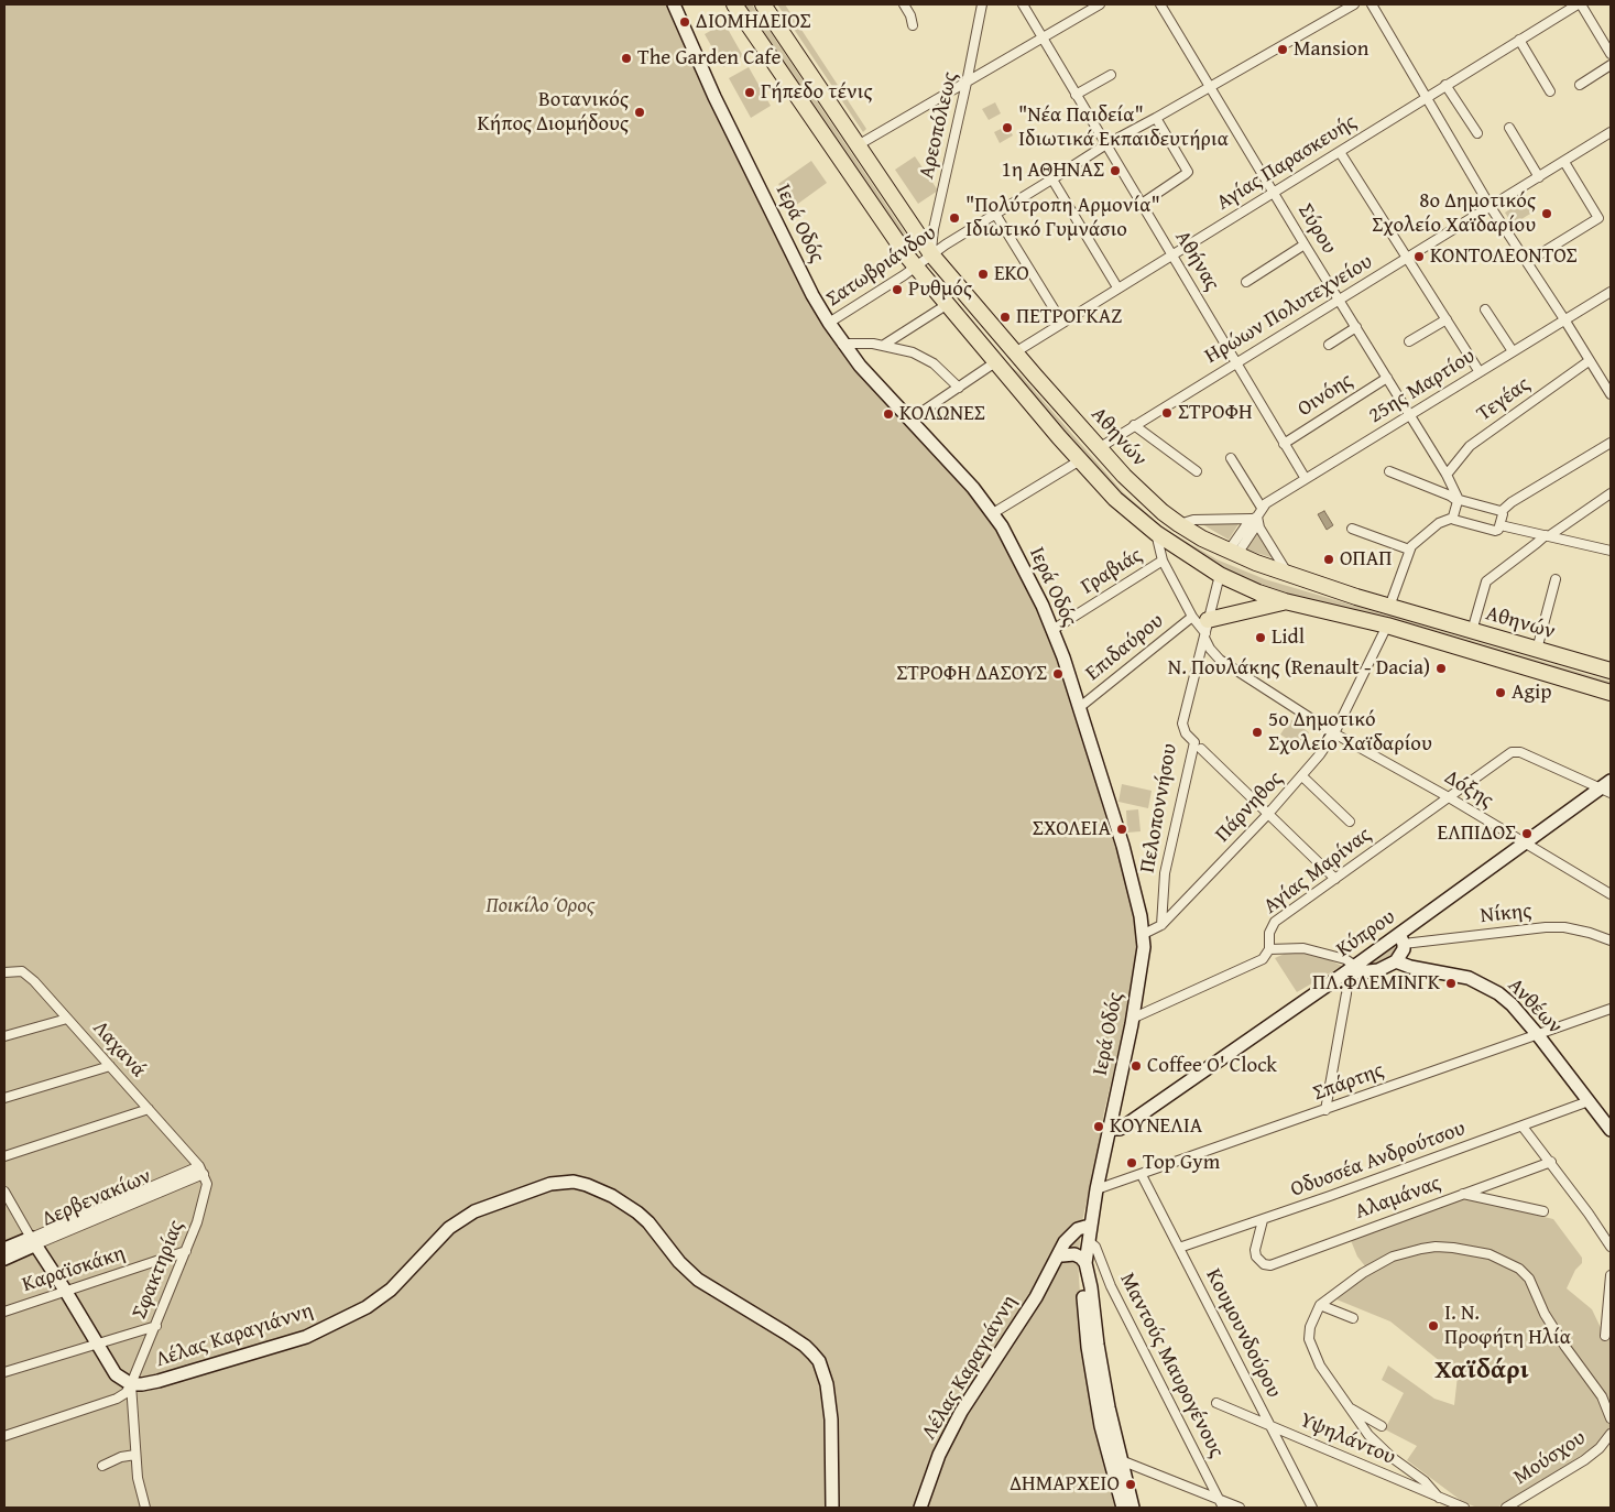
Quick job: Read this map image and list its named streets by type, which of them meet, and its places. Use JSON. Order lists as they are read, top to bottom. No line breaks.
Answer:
{"streets":{"highway":["Αθηνών"],"street":["Αρεοπόλεως","Αγίας Παρασκευής","Ιερά Οδός","Σύρου","Αθήνας","Σατωβριάνδου","Ηρώων Πολυτεχνείου","25ης Μαρτίου","Οινόης","Τεγέας","Γραβιάς","Επιδαύρου","Δόξης","Πάρνηθος","Πελοποννήσου","Αγίας Μαρίνας","Νίκης","Κύπρου","Ανθέων","Λαχανά","Σπάρτης","Οδυσσέα Ανδρούτσου","Δερβενακίων","Αλαμάνας","Καραϊσκάκη","Σφακτηρίας","Κουμουνδούρου","Λέλας Καραγιάννη","Μαντούς Μαυρογένους","Υψηλάντου","Μούσχου"]},"crossings":[["Αρεοπόλεως","Σατωβριάνδου"],["Αρεοπόλεως","Αθηνών"],["Αγίας Παρασκευής","Σύρου"],["Αγίας Παρασκευής","Αθήνας"],["Αγίας Παρασκευής","Αθηνών"],["Ιερά Οδός","Σατωβριάνδου"],["Ιερά Οδός","Γραβιάς"],["Ιερά Οδός","Επιδαύρου"],["Ιερά Οδός","Πάρνηθος"],["Ιερά Οδός","Αγίας Μαρίνας"],["Ιερά Οδός","Κύπρου"],["Ιερά Οδός","Σπάρτης"],["Ιερά Οδός","Λέλας Καραγιάννη"],["Ιερά Οδός","Μαντούς Μαυρογένους"],["Σύρου","Σατωβριάνδου"],["Σύρου","Ηρώων Πολυτεχνείου"],["Σύρου","25ης Μαρτίου"],["Σύρου","Οινόης"],["Σύρου","Τεγέας"],["Αθήνας","Σατωβριάνδου"],["Αθήνας","Ηρώων Πολυτεχνείου"],["Αθήνας","25ης Μαρτίου"],["Αθήνας","Οινόης"],["Σατωβριάνδου","Αθηνών"],["Ηρώων Πολυτεχνείου","Αθηνών"],["25ης Μαρτίου","Αθηνών"],["Αθηνών","Πάρνηθος"],["Αθηνών","Πελοποννήσου"],["Δόξης","Πάρνηθος"],["Δόξης","Πελοποννήσου"],["Δόξης","Αγίας Μαρίνας"],["Δόξης","Κύπρου"],["Πάρνηθος","Πελοποννήσου"],["Αγίας Μαρίνας","Κύπρου"],["Νίκης","Κύπρου"],["Ανθέων","Σπάρτης"],["Ανθέων","Οδυσσέα Ανδρούτσου"],["Λαχανά","Δερβενακίων"],["Λαχανά","Σφακτηρίας"],["Σπάρτης","Κουμουνδούρου"],["Οδυσσέα Ανδρούτσου","Αλαμάνας"],["Οδυσσέα Ανδρούτσου","Κουμουνδούρου"],["Δερβενακίων","Σφακτηρίας"],["Καραϊσκάκη","Σφακτηρίας"],["Σφακτηρίας","Λέλας Καραγιάννη"],["Κουμουνδούρου","Υψηλάντου"],["Λέλας Καραγιάννη","Μαντούς Μαυρογένους"]],"districts":["Χαϊδάρι"],"parks":["Ποικίλο Όρος"],"places":["ΔΙΟΜΗΔΕΙΟΣ","Mansion","The Garden Cafe","Γήπεδο τένις","Βοτανικός Κήπος Διομήδους","\"Νέα Παιδεία\" Ιδιωτικά Εκπαιδευτήρια","1η ΑΘΗΝΑΣ","8ο Δημοτικός Σχολείο Χαϊδαρίου","\"Πολύτροπη Αρμονία\" Ιδιωτικό Γυμνάσιο","ΚΟΝΤΟΛΕΟΝΤΟΣ","EKO","Ρυθμός","ΠΕΤΡΟΓΚΑΖ","ΣΤΡΟΦΗ","ΚΟΛΩΝΕΣ","ΟΠΑΠ","Lidl","Ν. Πουλάκης (Renault - Dacia)","ΣΤΡΟΦΗ ΔΑΣΟΥΣ","Agip","5ο Δημοτικό Σχολείο Χαϊδαρίου","ΣΧΟΛΕΙΑ","ΕΛΠΙΔΟΣ","ΠΛ.ΦΛΕΜΙΝΓΚ","Coffee O' Clock","ΚΟΥΝΕΛΙΑ","Top Gym","Ι. Ν. Προφήτη Ηλία","ΔΗΜΑΡΧΕΙΟ"]}
